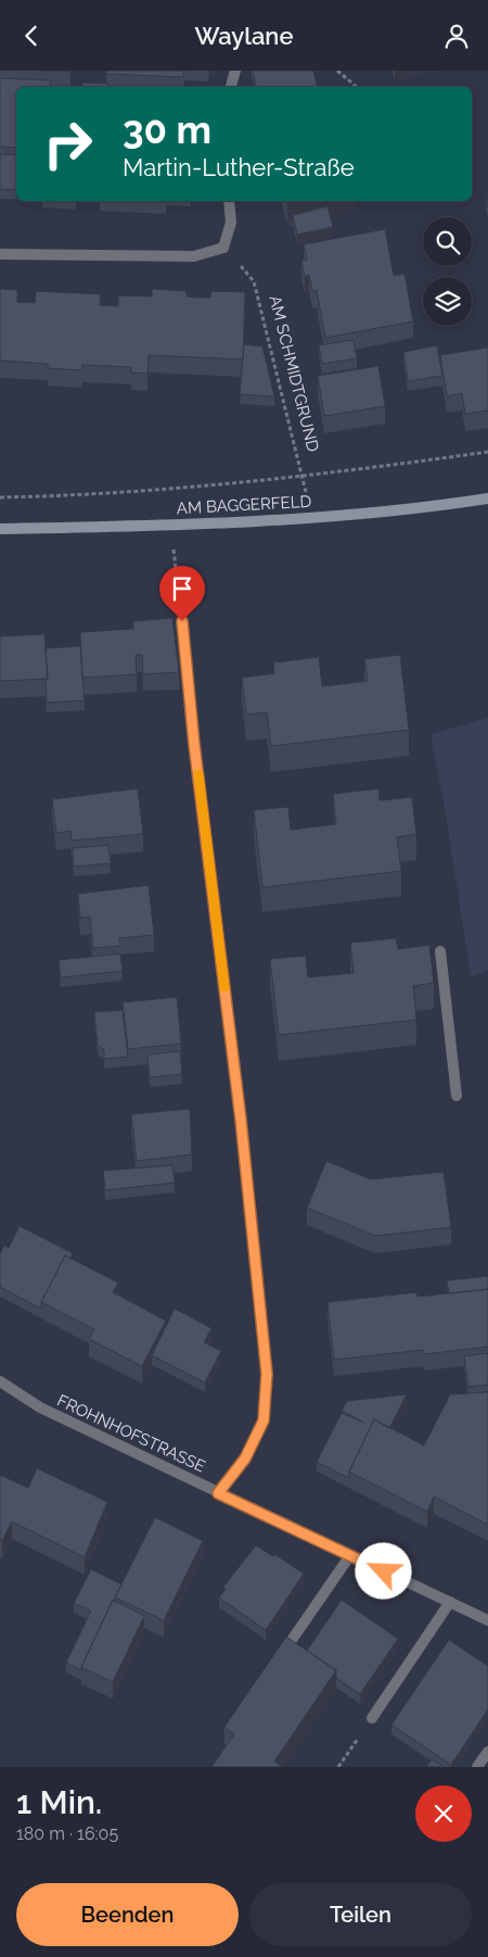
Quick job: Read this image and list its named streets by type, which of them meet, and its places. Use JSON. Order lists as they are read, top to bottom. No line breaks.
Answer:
{"streets":{"main road":["AM BAGGERFELD"],"street":["FROHNHOFSTRASSE"],"path":["AM SCHMIDTGRUND"]},"crossings":[["AM SCHMIDTGRUND","AM BAGGERFELD"]],"page":{"header":"Waylane","turn":["30 m","Martin-Luther-Straße"],"heading":["1 Min.","180 m · 16:05"],"buttons":["Beenden","Teilen"]}}
